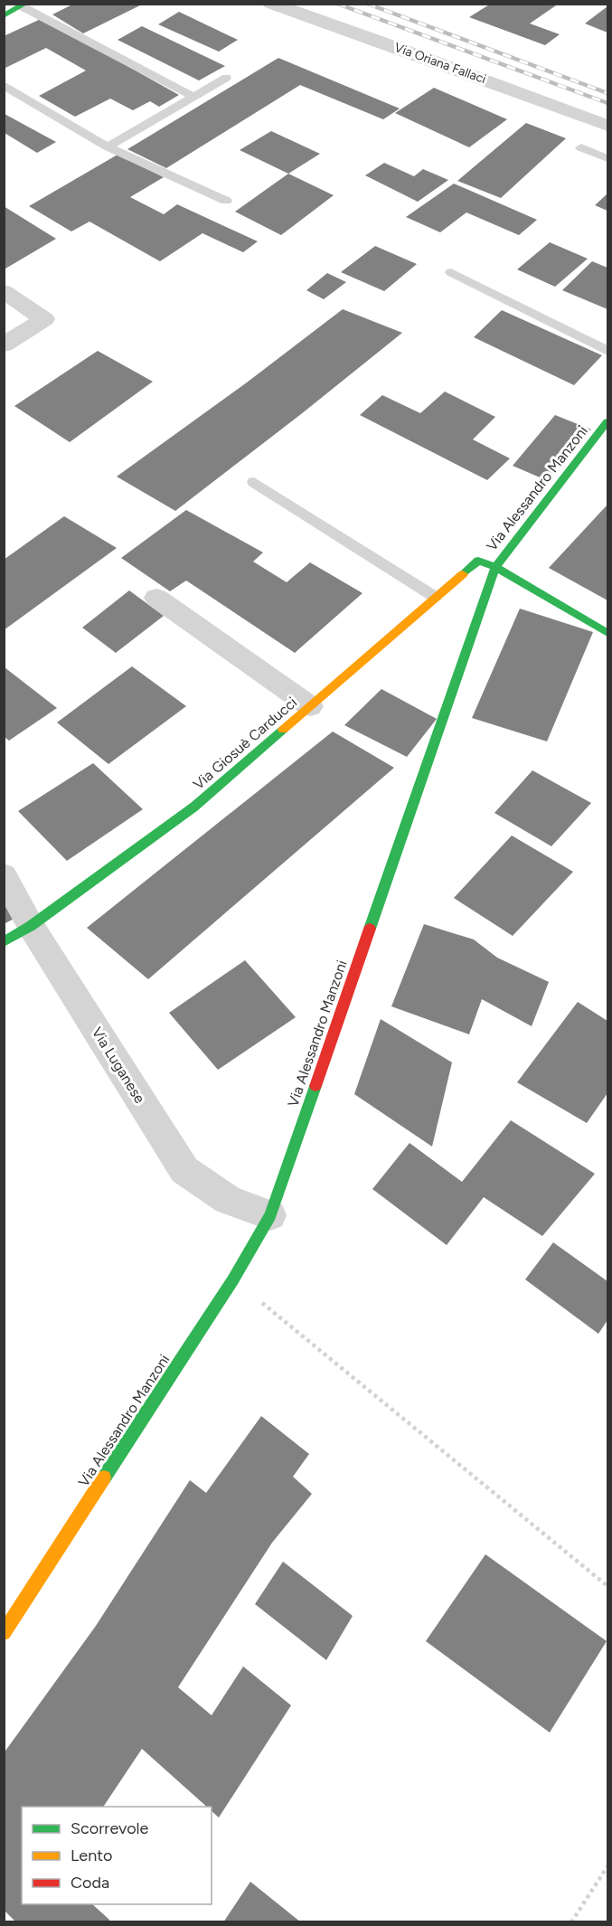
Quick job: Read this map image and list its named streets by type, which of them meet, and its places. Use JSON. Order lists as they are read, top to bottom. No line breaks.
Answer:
{"streets":{"street":["Via Oriana Fallaci","Via Alessandro Manzoni","Via Giosuè Carducci","Via Luganese"]},"crossings":[["Via Alessandro Manzoni","Via Giosuè Carducci"],["Via Alessandro Manzoni","Via Luganese"],["Via Giosuè Carducci","Via Luganese"]],"legend":["Scorrevole","Lento","Coda"]}
